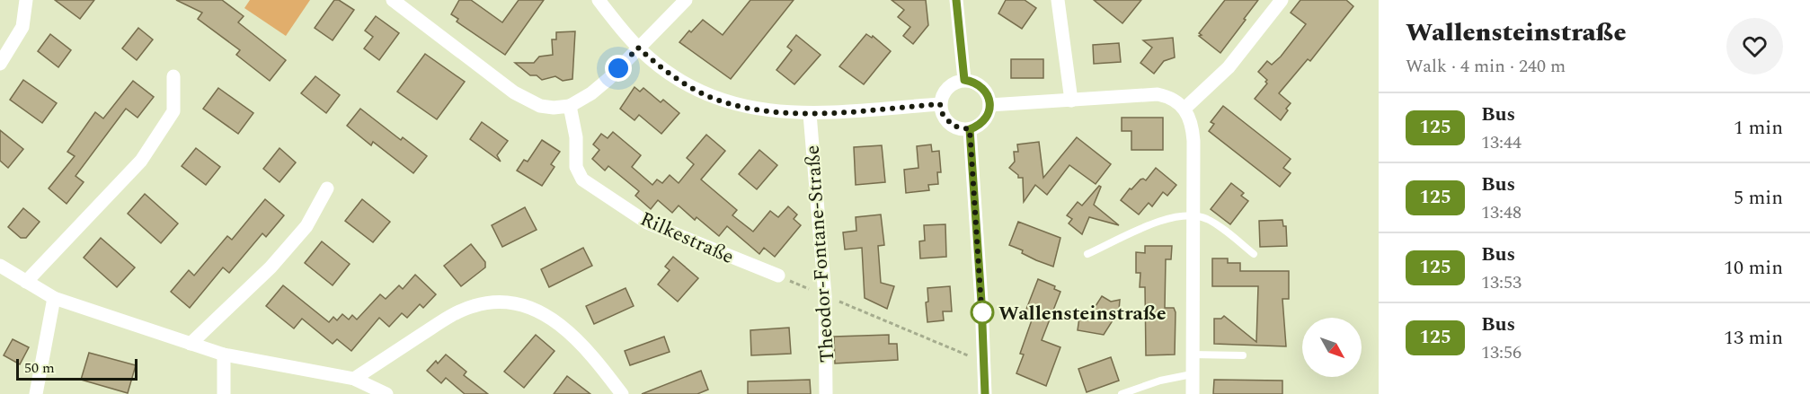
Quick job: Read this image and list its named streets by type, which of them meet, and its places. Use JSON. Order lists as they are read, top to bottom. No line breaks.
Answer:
{"streets":{"street":["Rilkestraße","Theodor-Fontane-Straße"]},"places":["Wallensteinstraße"],"lines":["bus line 125"],"scale_bar":"50 m","north":"bottom right","page":{"heading":["Wallensteinstraße","Walk · 4 min · 240 m"],"list":[{"mark":"125","name":"Bus","note":"13:44","value":"1 min"},{"mark":"125","name":"Bus","note":"13:48","value":"5 min"},{"mark":"125","name":"Bus","note":"13:53","value":"10 min"},{"mark":"125","name":"Bus","note":"13:56","value":"13 min"}],"scale":"50 m"}}
